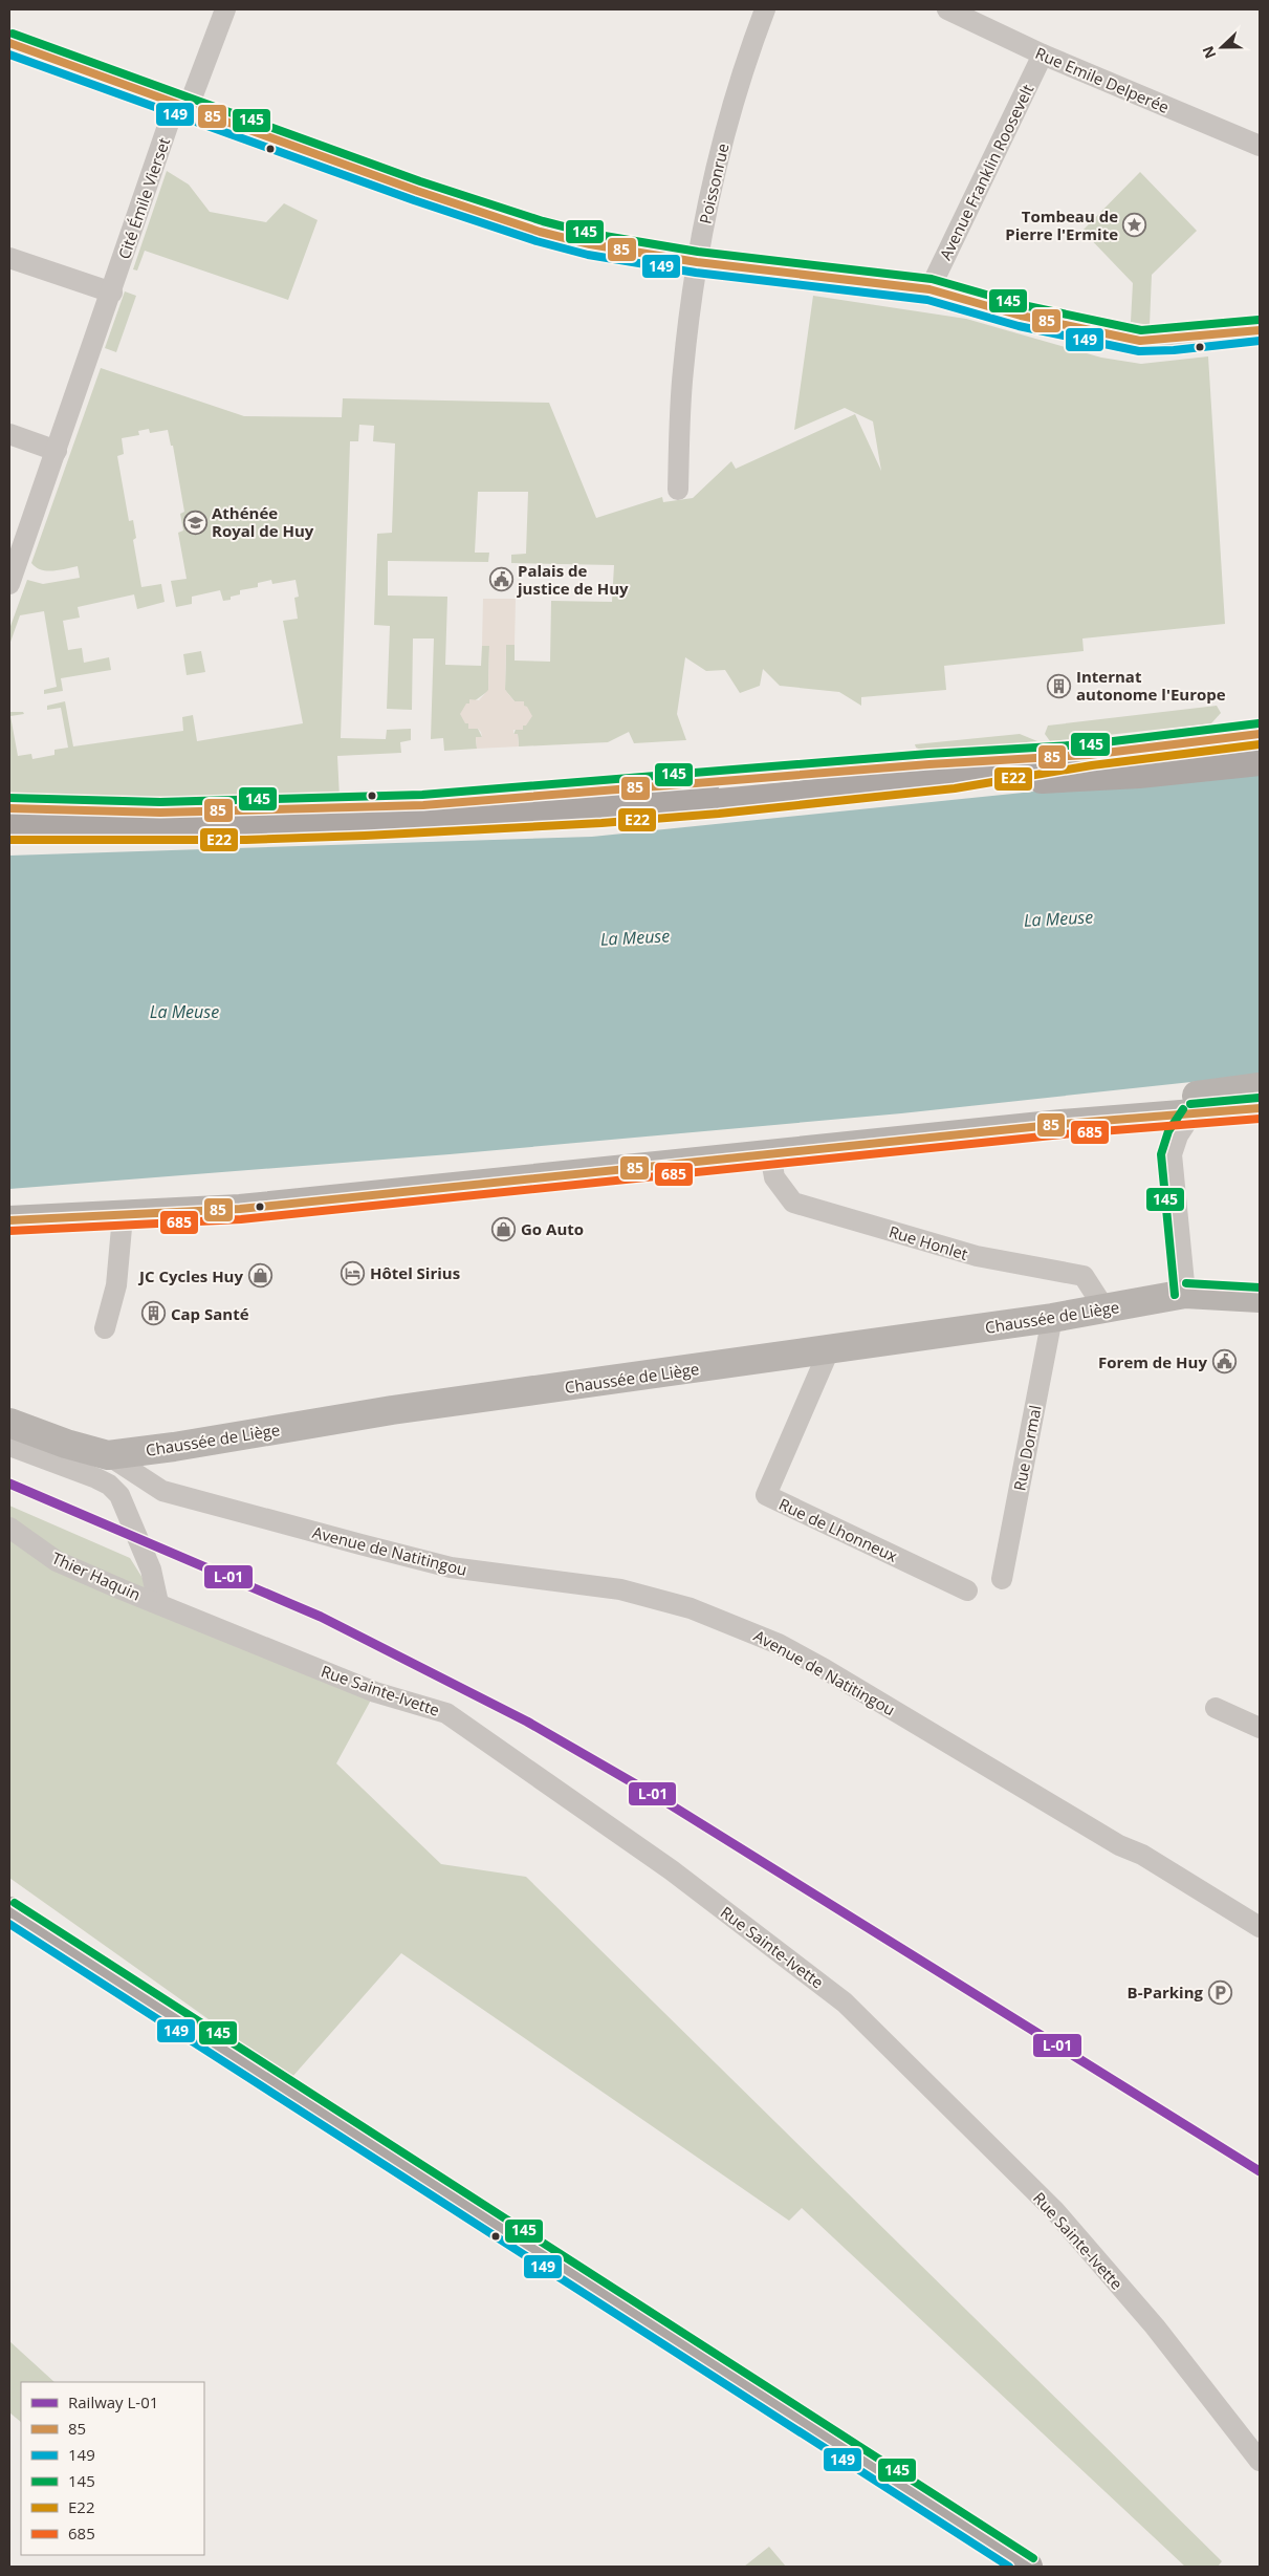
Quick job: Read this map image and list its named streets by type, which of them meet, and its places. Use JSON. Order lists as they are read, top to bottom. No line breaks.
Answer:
{"streets":{"main road":["Chaussée de Liège"],"street":["Rue Emile Delperée","Avenue Franklin Roosevelt","Poissonrue","Cité Émile Vierset","Rue Honlet","Rue Dormal","Rue de Lhonneux","Avenue de Natitingou","Thier Haquin","Rue Sainte-Ivette"]},"crossings":[["Rue Emile Delperée","Avenue Franklin Roosevelt"],["Rue Honlet","Chaussée de Liège"],["Chaussée de Liège","Rue Dormal"],["Chaussée de Liège","Rue de Lhonneux"],["Chaussée de Liège","Avenue de Natitingou"],["Thier Haquin","Rue Sainte-Ivette"]],"water":["La Meuse"],"places":{"place":["Tombeau de Pierre l'Ermite"],"school or university":["Athénée Royal de Huy"],"public building":["Palais de justice de Huy","Forem de Huy"],"building":["Internat autonome l'Europe","Cap Santé"],"shop":["Go Auto","JC Cycles Huy"],"hotel":["Hôtel Sirius"],"parking":["B-Parking"]},"lines":["transit line 145","transit line 85","transit line 149","transit line E22","transit line 685","rail line L-01"],"legend":["Railway L-01","85","149","145","E22","685"],"north":"left"}
